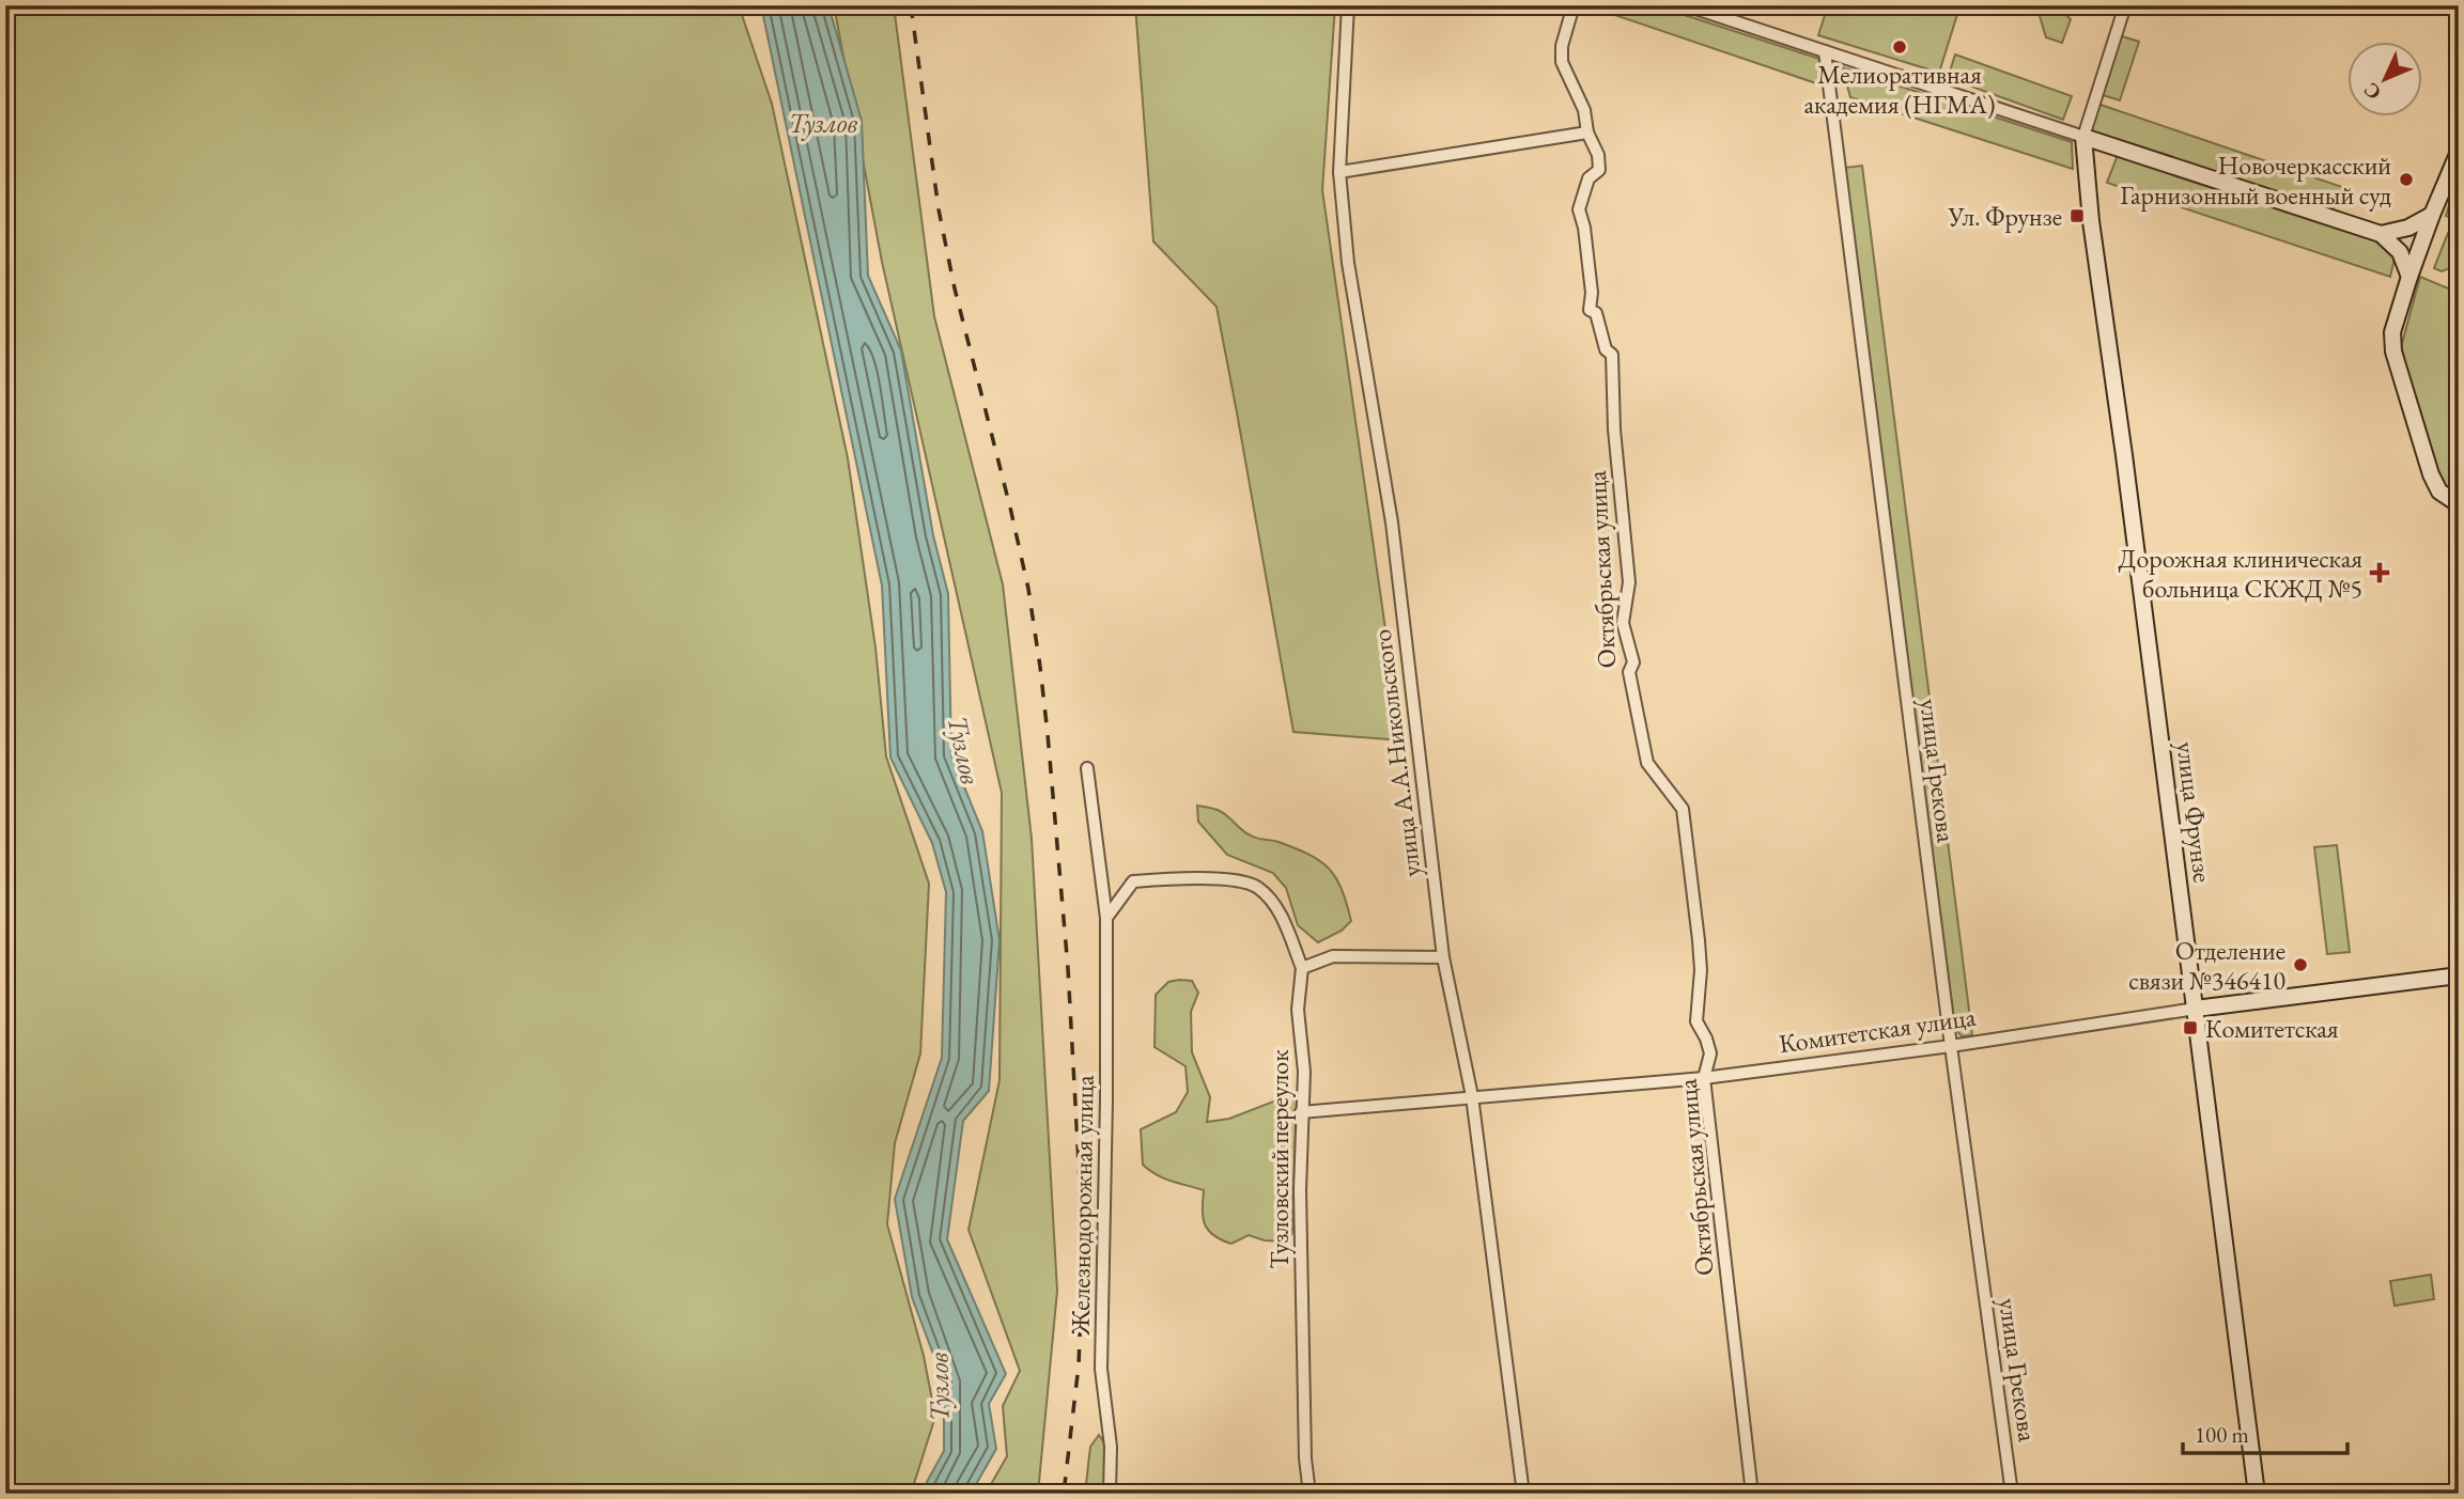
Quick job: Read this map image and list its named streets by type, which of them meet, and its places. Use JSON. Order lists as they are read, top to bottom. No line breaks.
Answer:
{"streets":{"street":["Октябрьская улица","улица А.А.Никольского","улица Грекова","улица Фрунзе","Комитетская улица","Тузловский переулок","Железнодорожная улица"]},"crossings":[["Октябрьская улица","Комитетская улица"],["улица А.А.Никольского","Комитетская улица"],["улица Грекова","Комитетская улица"],["улица Фрунзе","Комитетская улица"],["Комитетская улица","Тузловский переулок"]],"water":["Тузлов"],"places":{"other":["Мелиоративная академия (НГМА)","Новочеркасский Гарнизонный военный суд","Отделение связи №346410"],"transit":["Ул. Фрунзе","Комитетская"],"health":["Дорожная клиническая больница СКЖД №5"]},"scale_bar":"100 m","north":"bottom left"}
